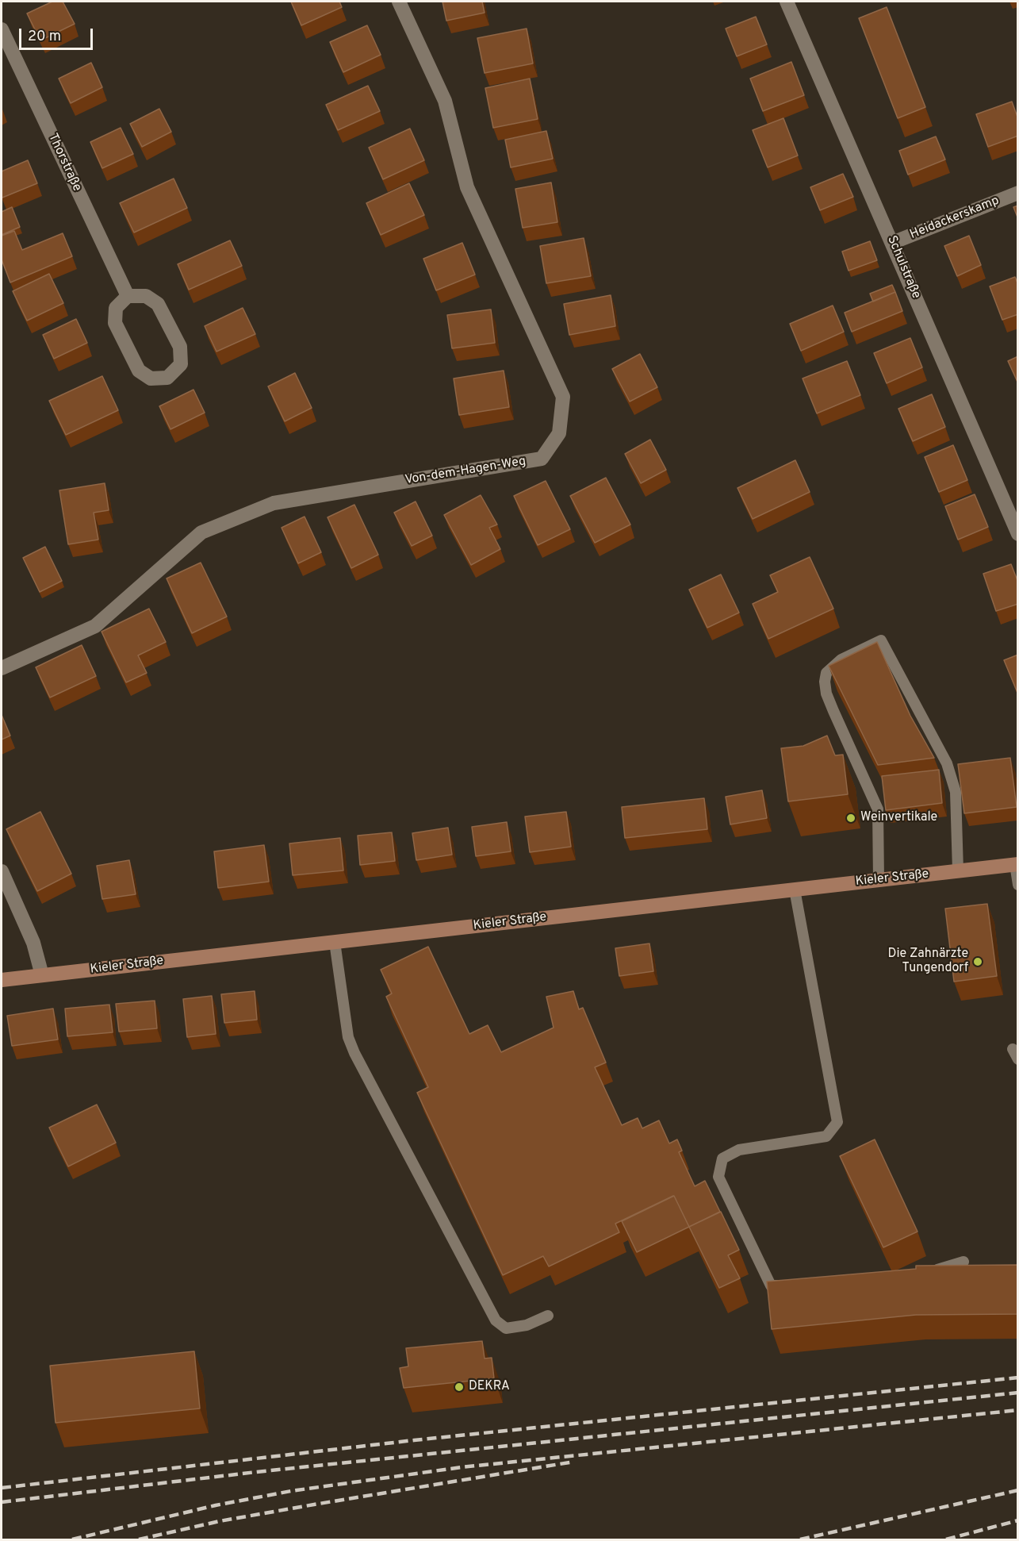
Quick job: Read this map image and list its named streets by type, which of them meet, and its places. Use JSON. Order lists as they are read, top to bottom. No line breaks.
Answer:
{"streets":{"main road":["Kieler Straße"],"street":["Thorstraße","Heidackerskamp","Schulstraße","Von-dem-Hagen-Weg"]},"crossings":[["Heidackerskamp","Schulstraße"]],"places":["Weinvertikale","Die Zahnärzte Tungendorf","DEKRA"],"scale_bar":"20 m"}
